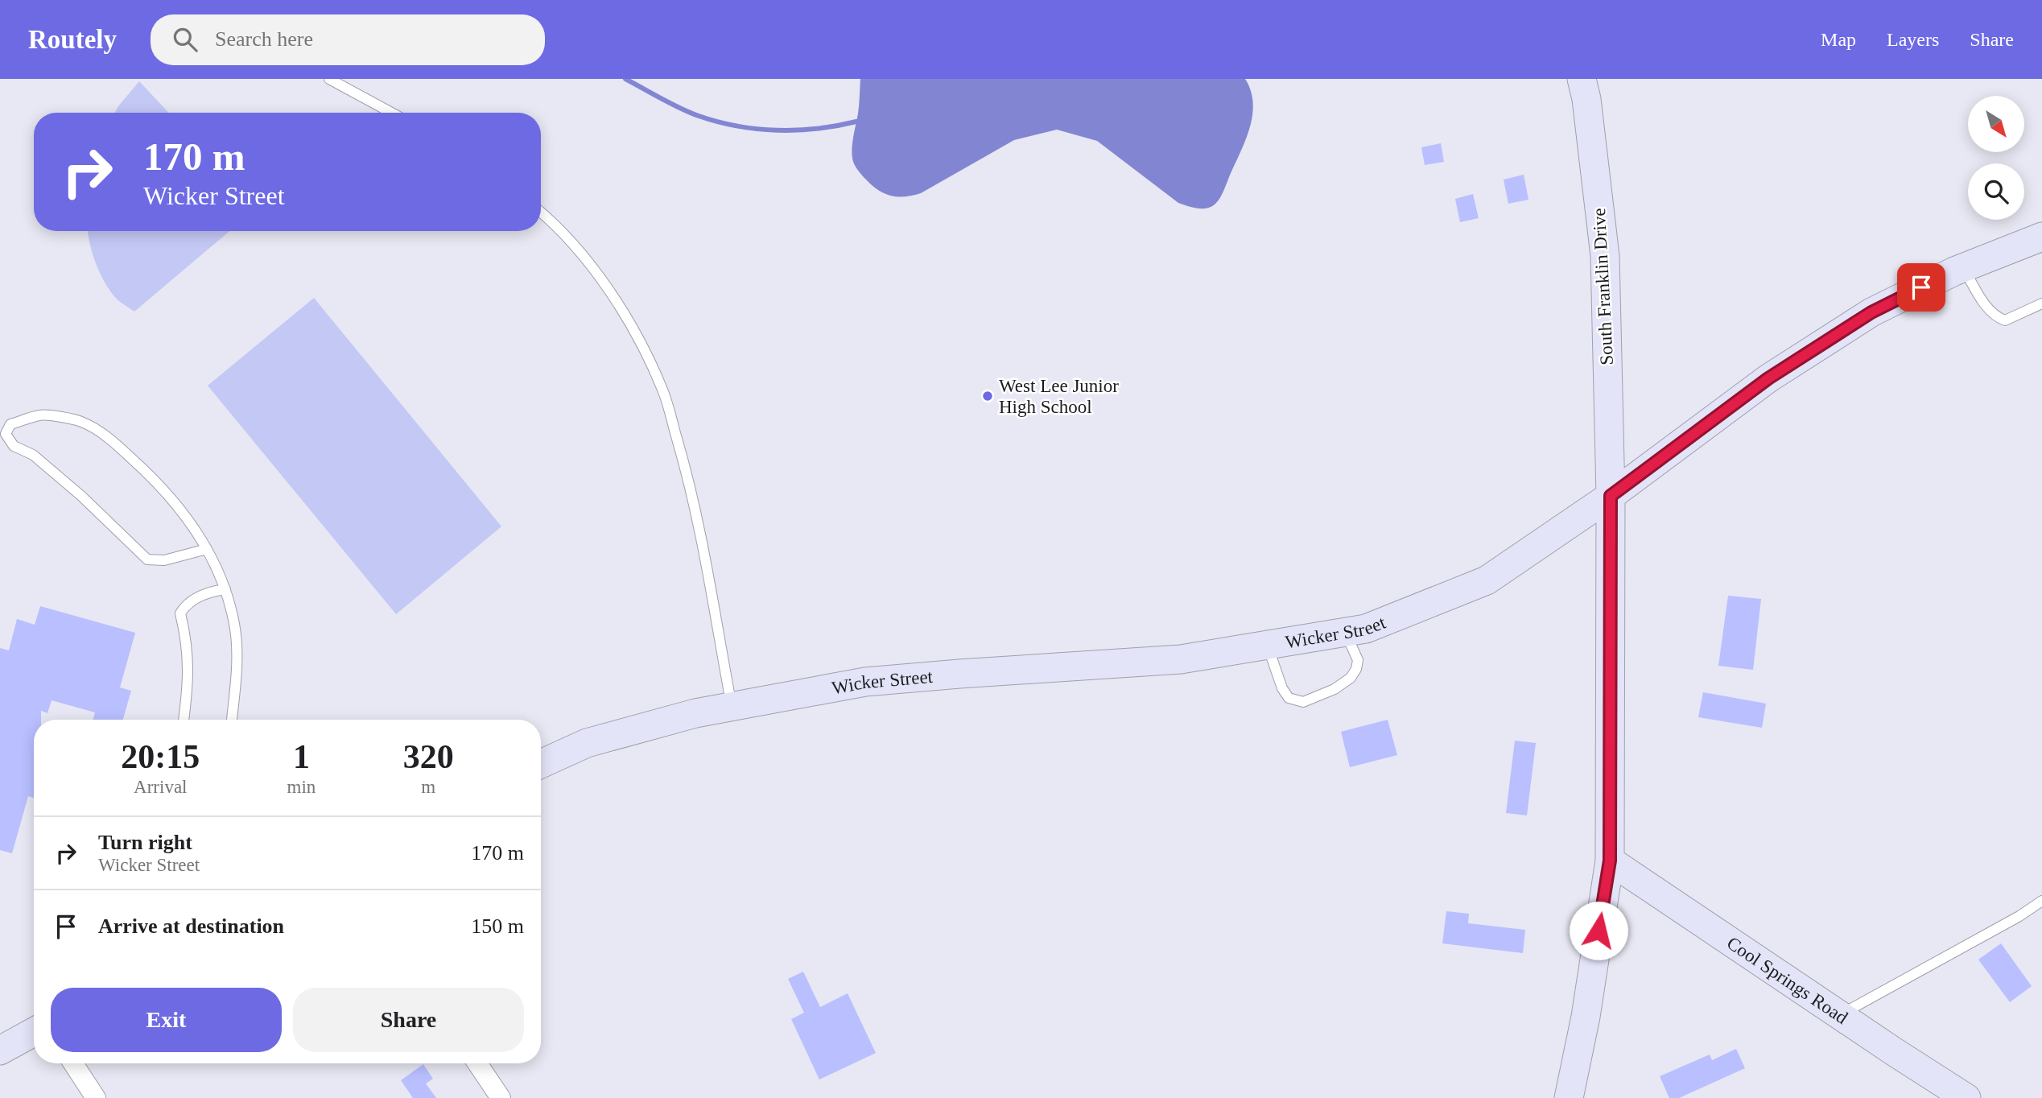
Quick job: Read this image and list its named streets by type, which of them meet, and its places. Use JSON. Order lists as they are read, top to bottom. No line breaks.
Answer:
{"streets":{"main road":["South Franklin Drive","Wicker Street","Cool Springs Road"]},"crossings":[["South Franklin Drive","Wicker Street"],["South Franklin Drive","Cool Springs Road"]],"places":["West Lee Junior High School"],"north":"bottom right","page":{"header":"Routely","search":"Search here","nav":["Map","Layers","Share"],"turn":["170 m","Wicker Street"],"eta":["20:15","Arrival","1","min","320","m"],"list":[{"name":"Turn right","note":"Wicker Street","value":"170 m"},{"name":"Arrive at destination","value":"150 m"}],"buttons":["Exit","Share"]}}
